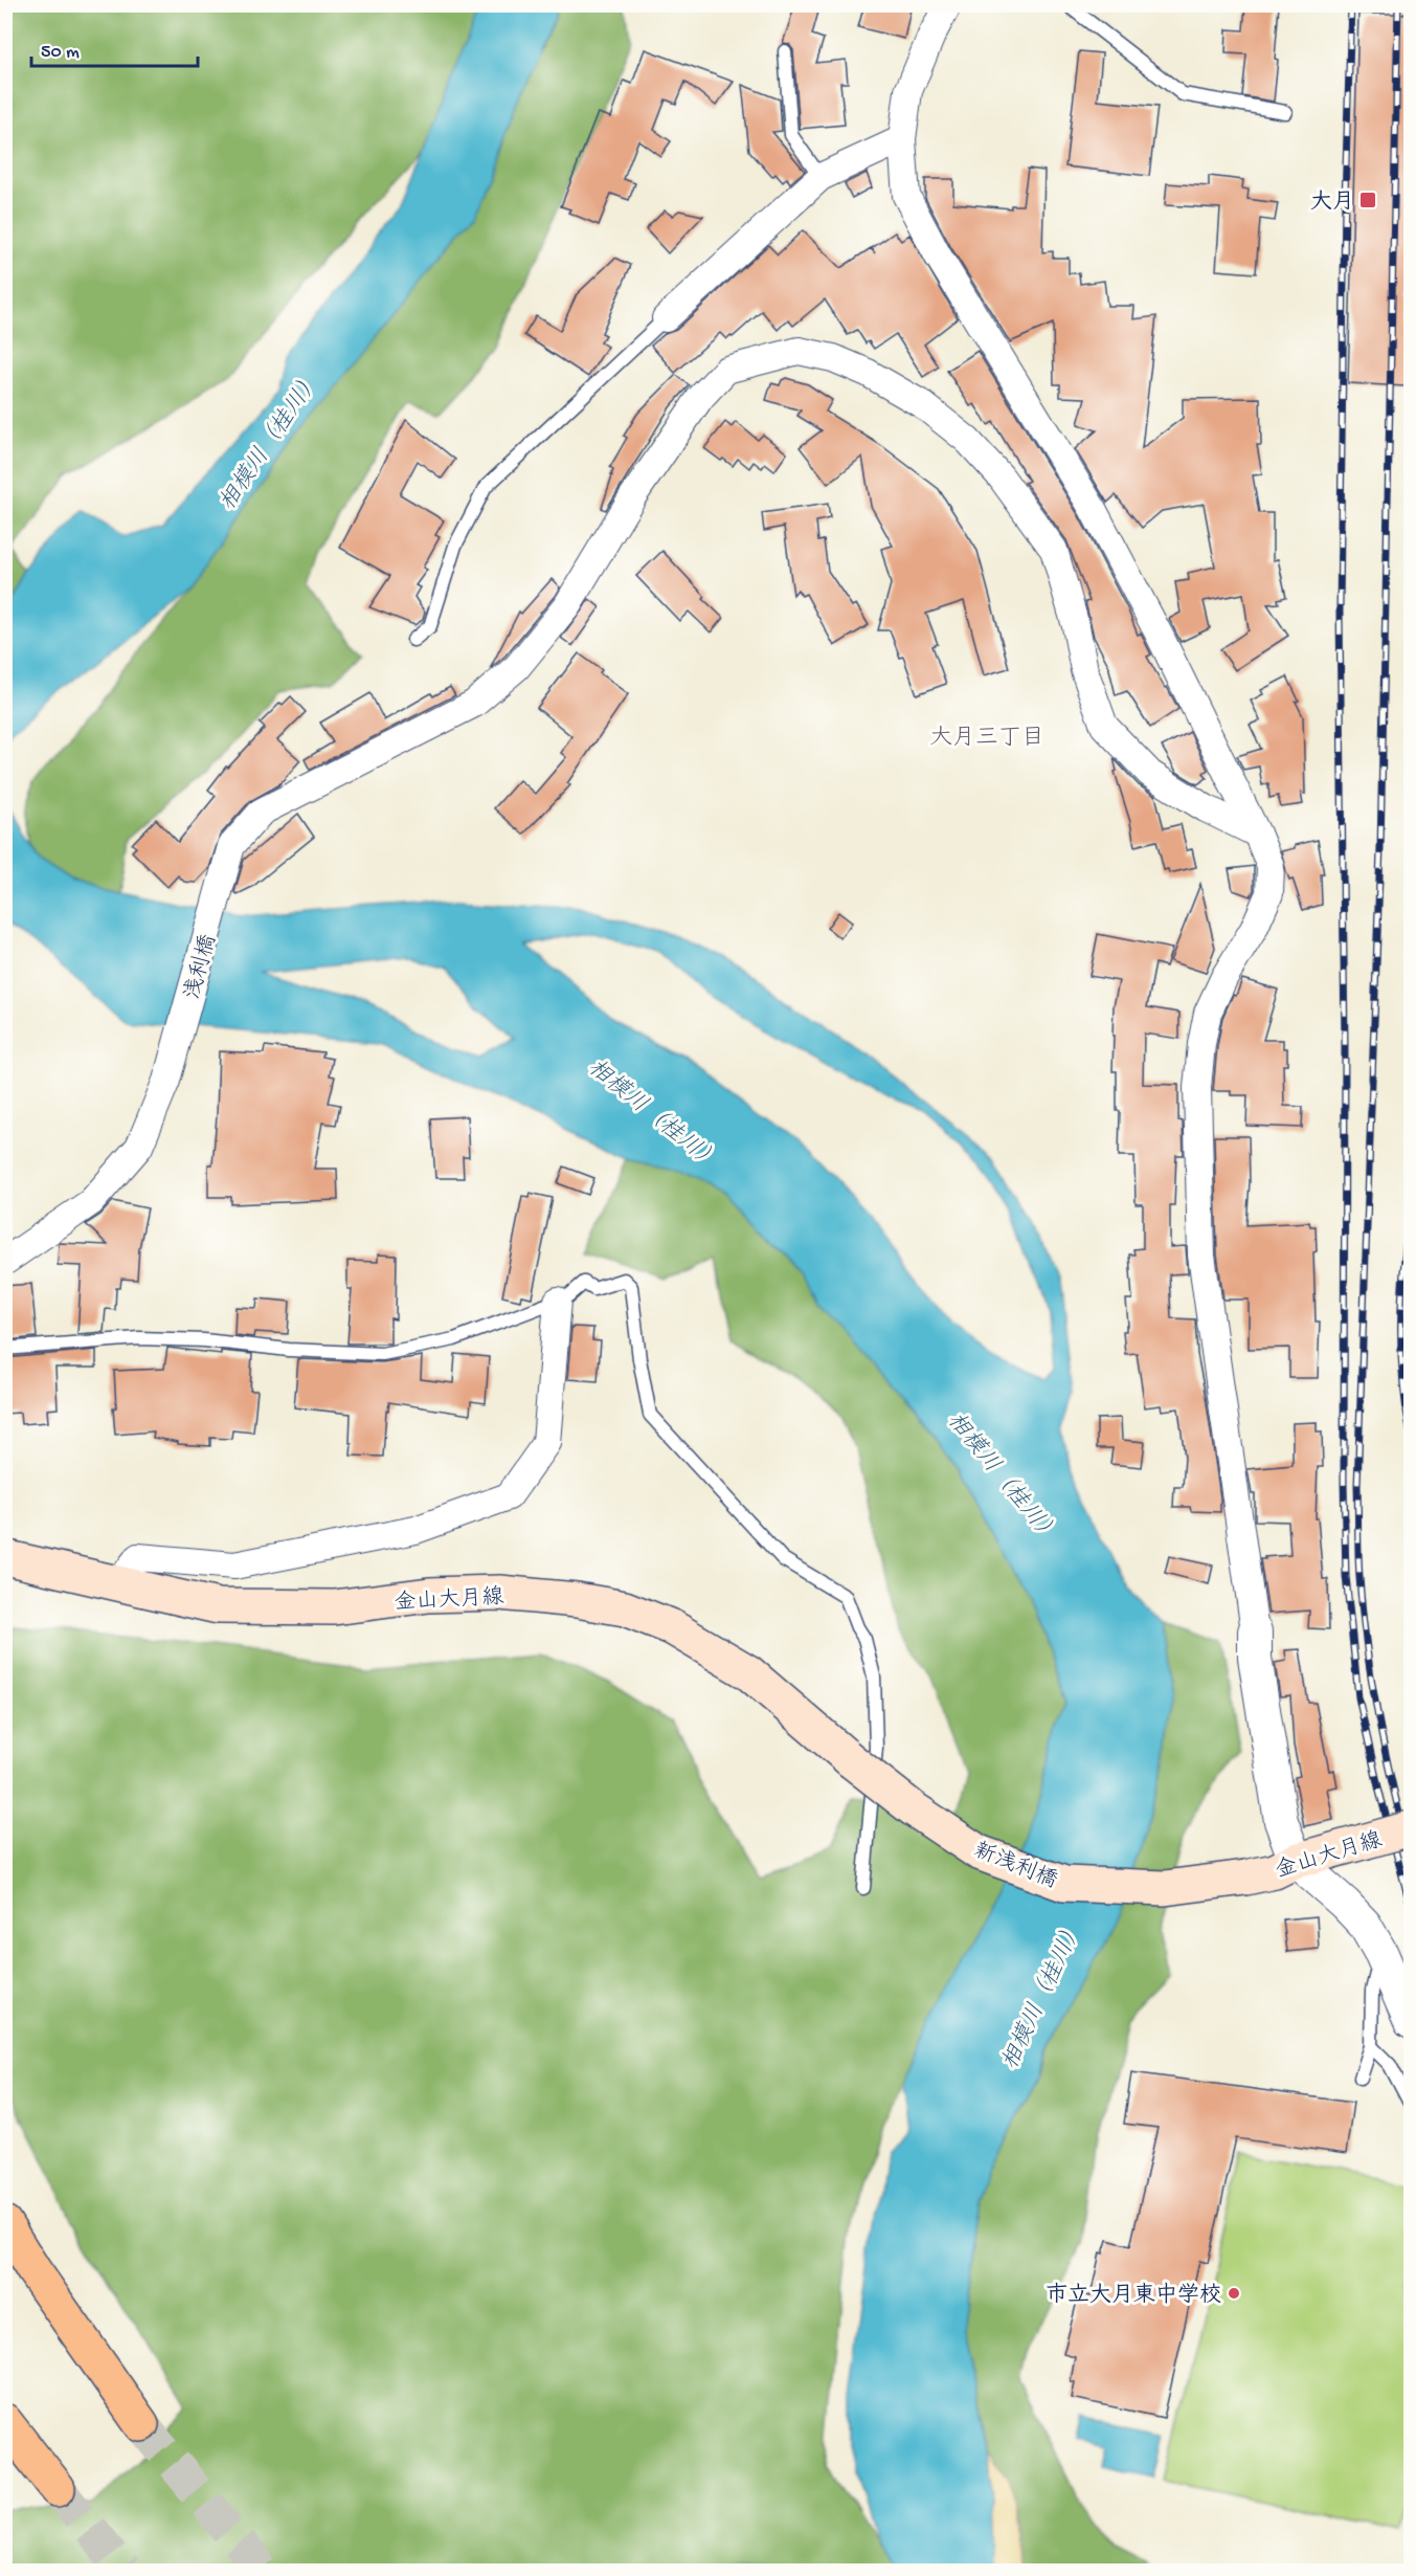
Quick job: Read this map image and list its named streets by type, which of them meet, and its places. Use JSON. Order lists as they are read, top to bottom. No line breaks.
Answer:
{"streets":{"main road":["金山大月線","新浅利橋"],"street":["浅利橋"]},"crossings":[["金山大月線","新浅利橋"]],"districts":["大月三丁目"],"water":["相模川（桂川）"],"places":{"transit":["大月"],"other":["市立大月東中学校"]},"scale_bar":"50 m"}
